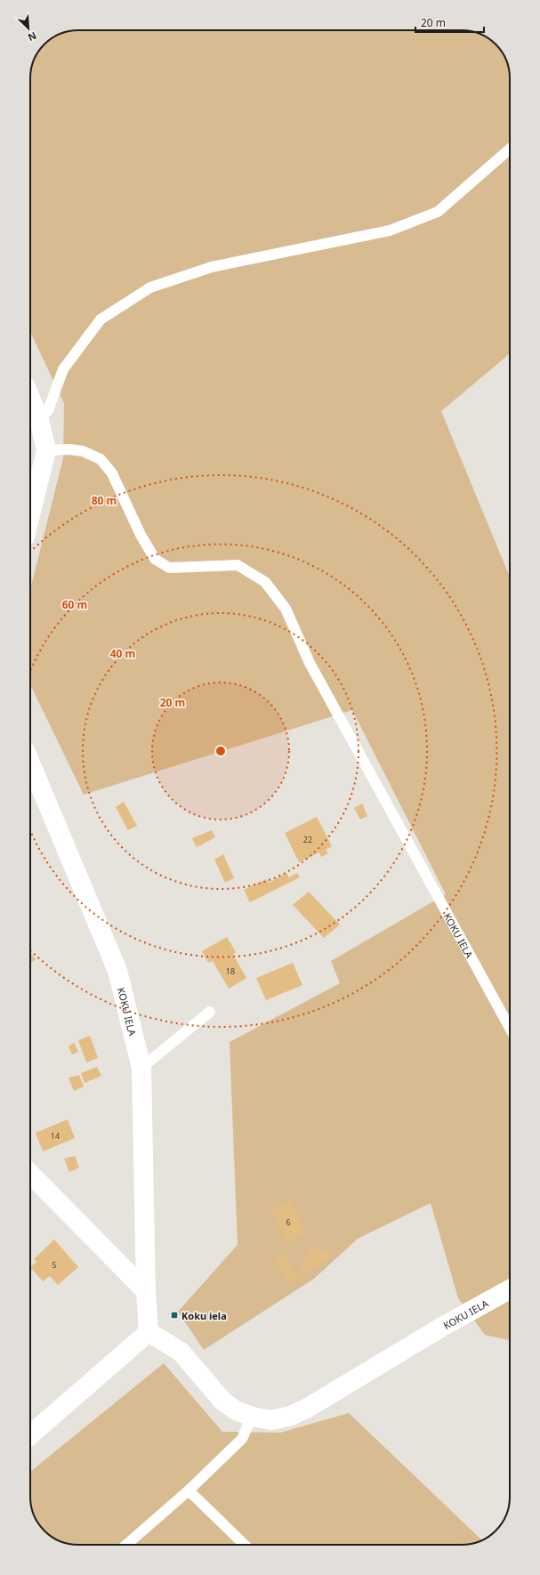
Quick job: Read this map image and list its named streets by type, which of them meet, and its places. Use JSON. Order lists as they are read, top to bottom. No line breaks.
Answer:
{"streets":{"street":["KOKU IELA"]},"places":{"transit":["Koku iela"]},"house_numbers":["22","18","14","6","5"],"scale_bar":"20 m","north":"bottom right","rings":["80 m","60 m","40 m","20 m"]}
